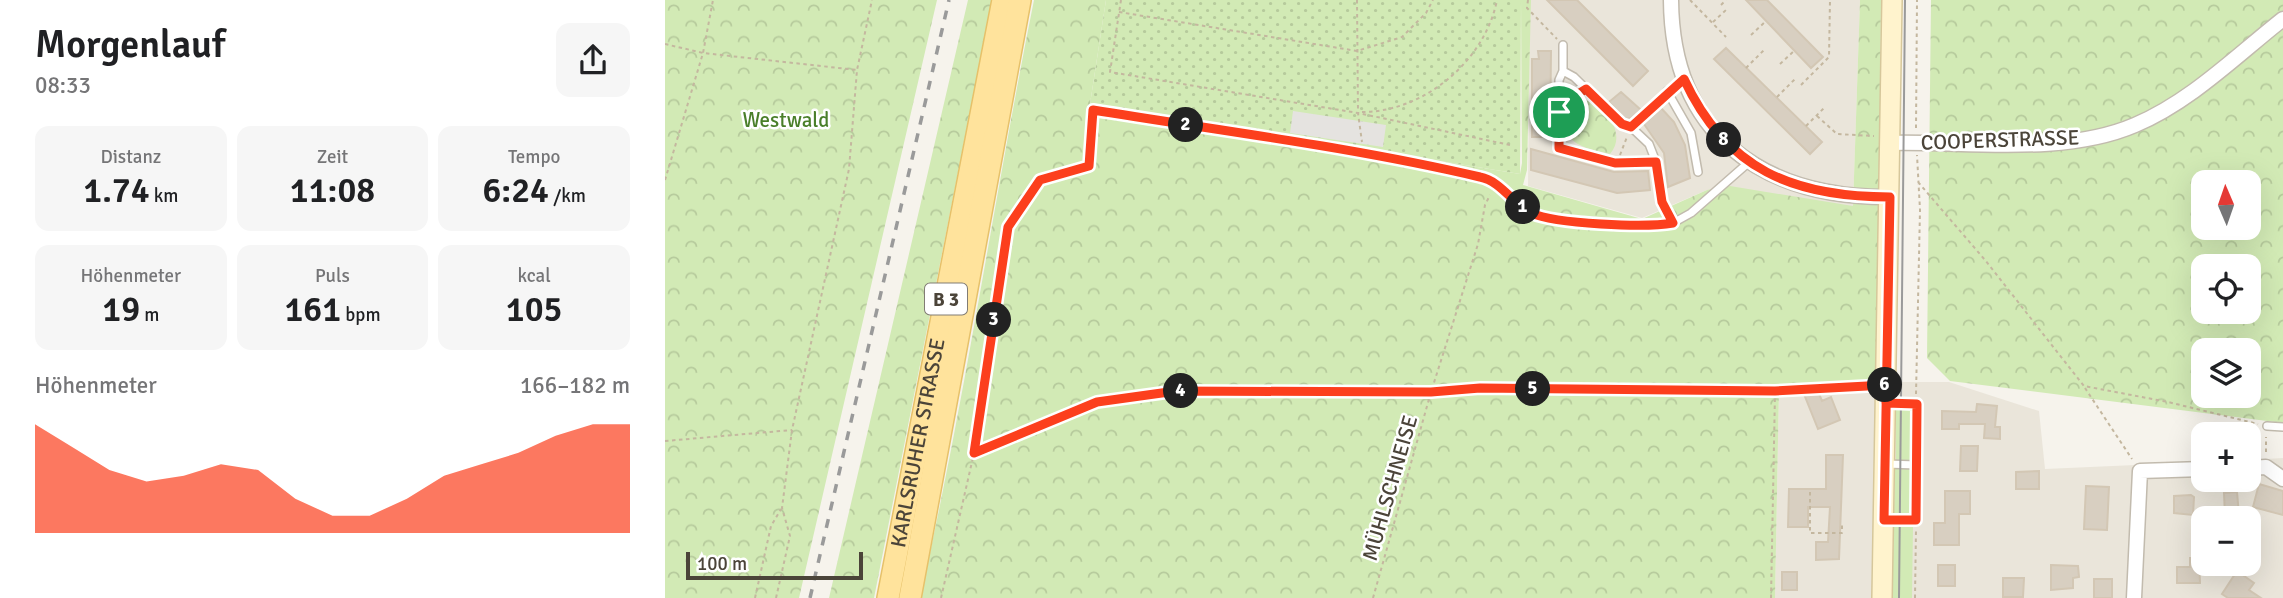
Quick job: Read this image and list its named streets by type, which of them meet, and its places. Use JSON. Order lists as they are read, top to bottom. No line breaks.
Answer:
{"streets":{"main road":["B 3","KARLSRUHER STRASSE"],"street":["COOPERSTRASSE"],"path":["MÜHLSCHNEISE"]},"parks":["Westwald"],"scale_bar":"100 m","north":"top","page":{"heading":["Morgenlauf","08:33"],"pins":["2","8","1","3","6","5","4"],"stats":[["Distanz","1.74 km"],["Zeit","11:08"],["Tempo","6:24 /km"],["Höhenmeter","19 m"],["Puls","161 bpm"],["kcal","105"]],"map_buttons":["+","−"],"chart":["Höhenmeter","166–182 m"],"scale":"100 m"}}
